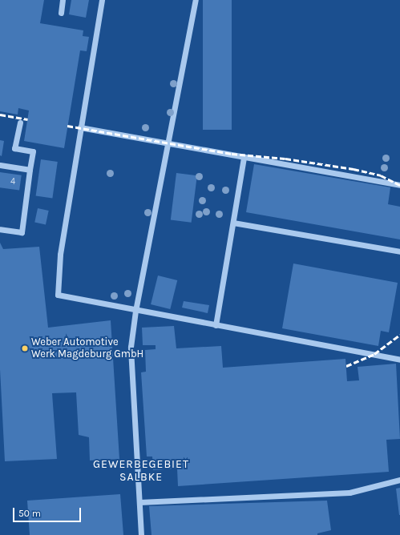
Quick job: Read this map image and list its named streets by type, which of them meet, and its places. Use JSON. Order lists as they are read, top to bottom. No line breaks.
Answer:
{"districts":["GEWERBEGEBIET SALBKE"],"places":["Weber Automotive Werk Magdeburg GmbH"],"house_numbers":["4"],"scale_bar":"50 m"}
